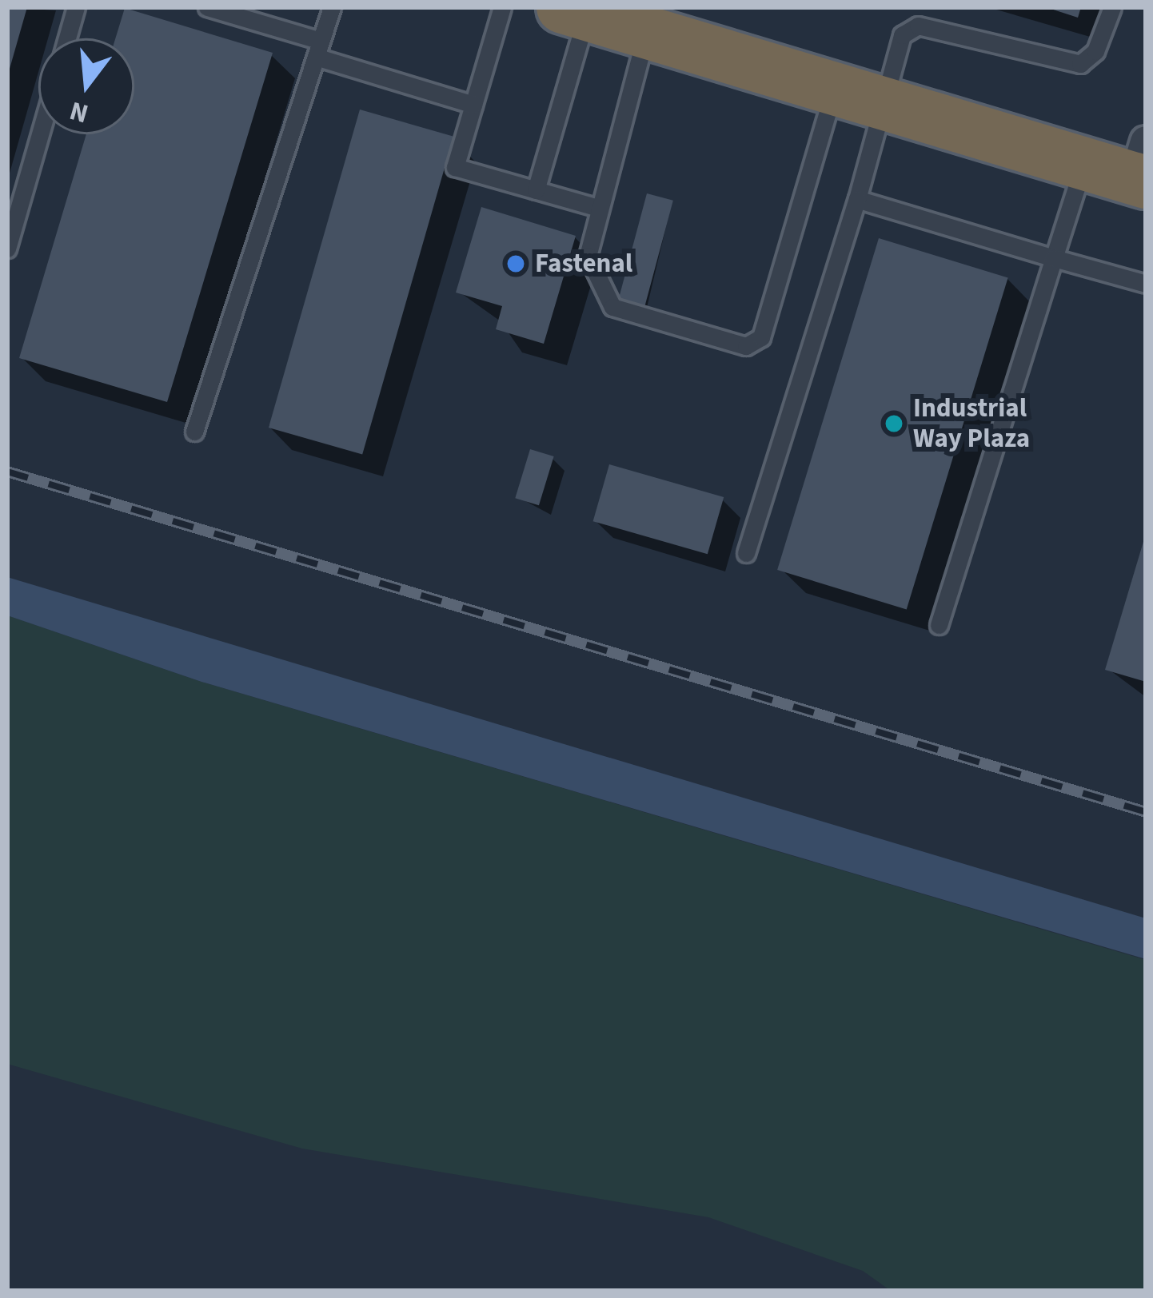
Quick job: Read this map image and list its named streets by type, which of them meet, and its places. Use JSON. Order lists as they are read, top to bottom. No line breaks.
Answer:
{"places":["Fastenal","Industrial Way Plaza"],"north":"bottom"}
